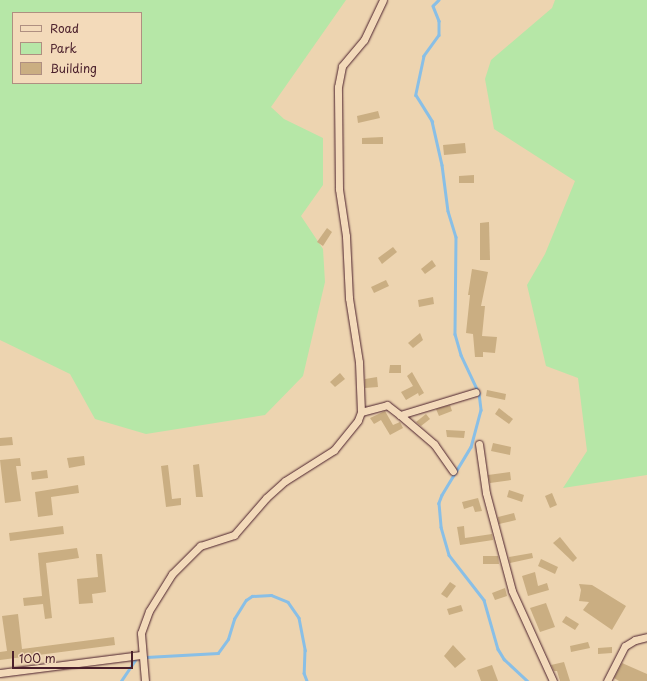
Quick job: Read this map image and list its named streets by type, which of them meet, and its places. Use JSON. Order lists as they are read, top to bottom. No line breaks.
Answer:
{"legend":["Road","Park","Building"],"scale_bar":"100 m"}
